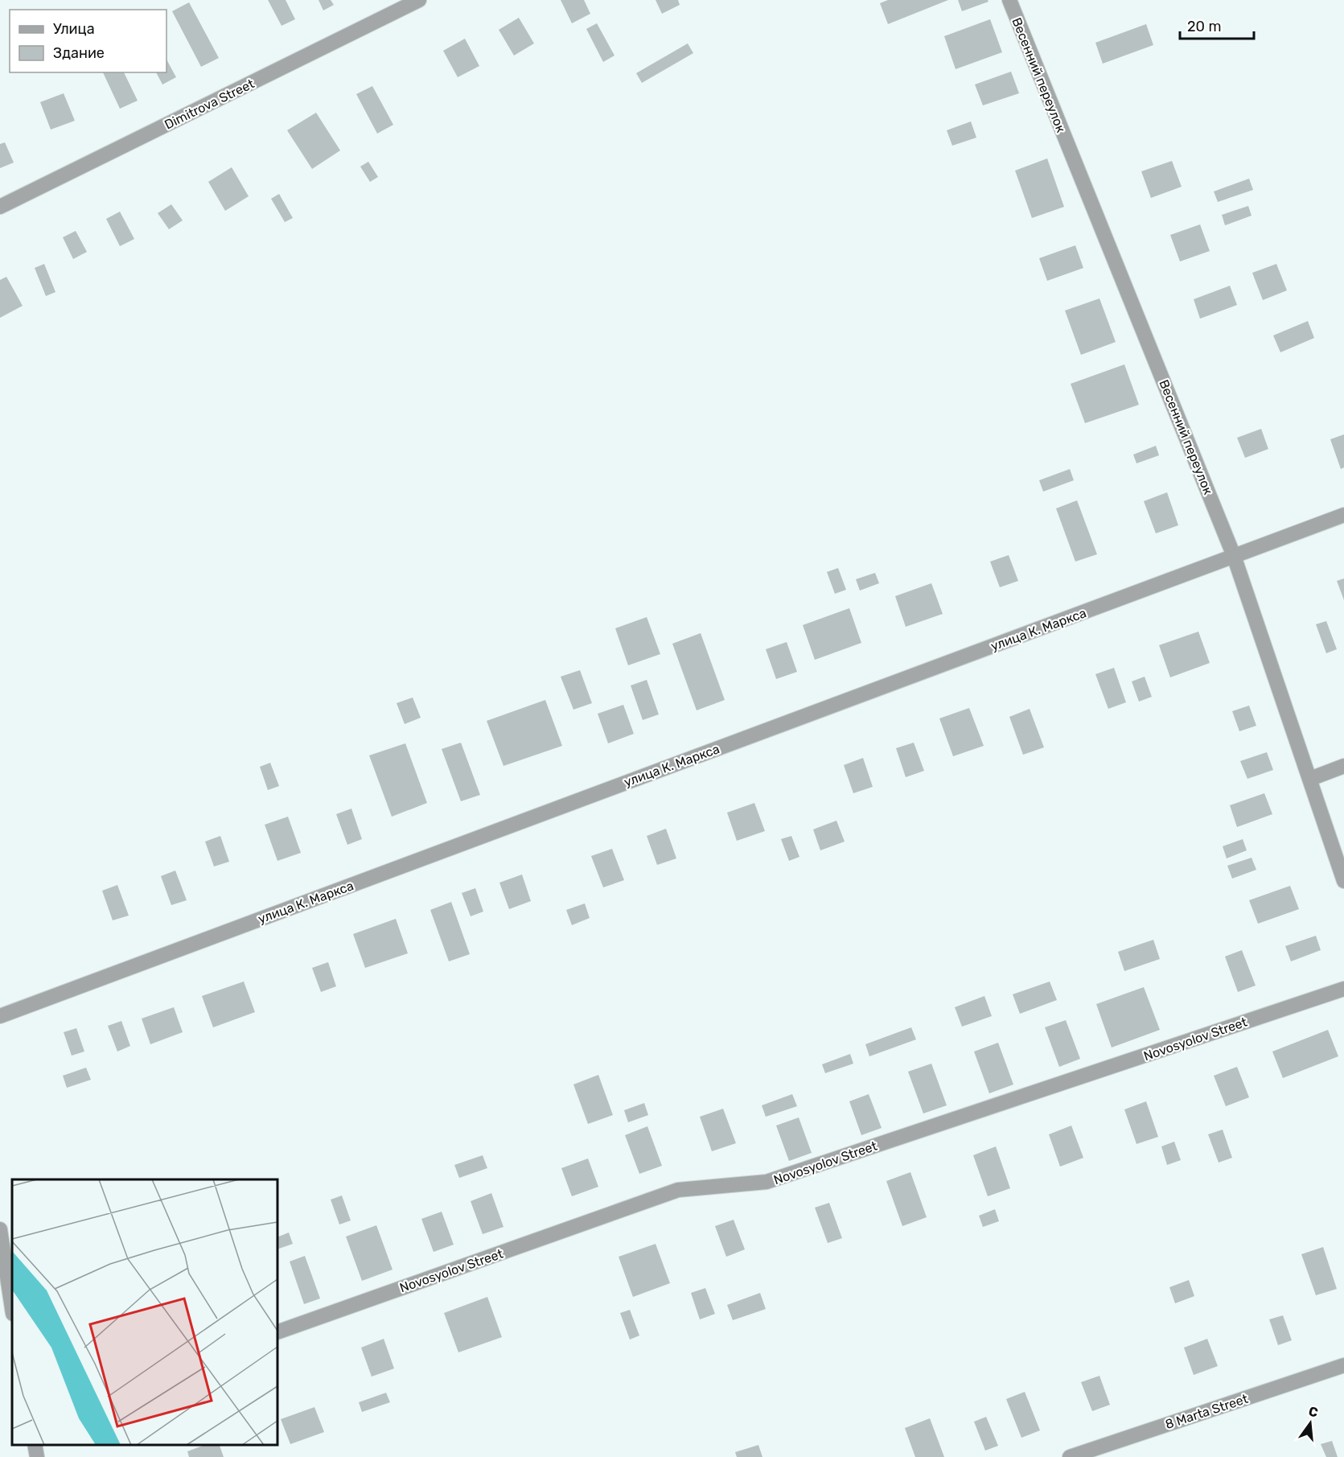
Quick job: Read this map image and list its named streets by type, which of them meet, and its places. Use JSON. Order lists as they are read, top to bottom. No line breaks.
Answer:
{"streets":{"street":["Весенний переулок","Dimitrova Street","улица К. Маркса","Novosyolov Street","8 Marta Street"]},"crossings":[["Весенний переулок","улица К. Маркса"]],"legend":["Улица","Здание"],"scale_bar":"20 m","north":"top"}
